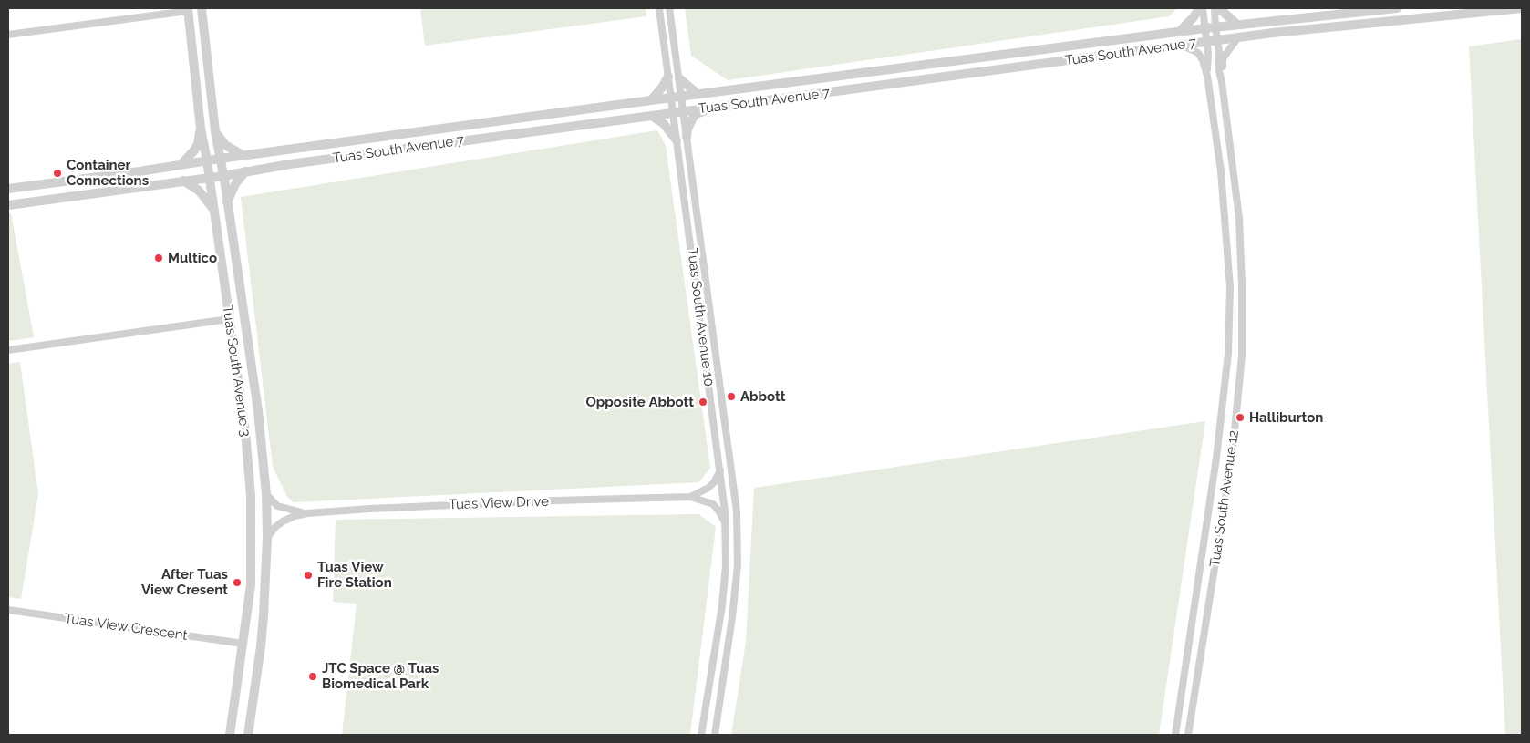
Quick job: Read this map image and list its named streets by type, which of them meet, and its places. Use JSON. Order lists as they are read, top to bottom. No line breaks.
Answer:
{"streets":{"street":["Tuas South Avenue 7","Tuas South Avenue 10","Tuas South Avenue 3","Tuas South Avenue 12","Tuas View Drive","Tuas View Crescent"]},"crossings":[["Tuas South Avenue 7","Tuas South Avenue 10"],["Tuas South Avenue 7","Tuas South Avenue 3"],["Tuas South Avenue 7","Tuas South Avenue 12"],["Tuas South Avenue 10","Tuas View Drive"],["Tuas South Avenue 3","Tuas View Drive"],["Tuas South Avenue 3","Tuas View Crescent"]],"places":["Container Connections","Multico","Abbott","Opposite Abbott","Halliburton","Tuas View Fire Station","After Tuas View Cresent","JTC Space @ Tuas Biomedical Park"]}
